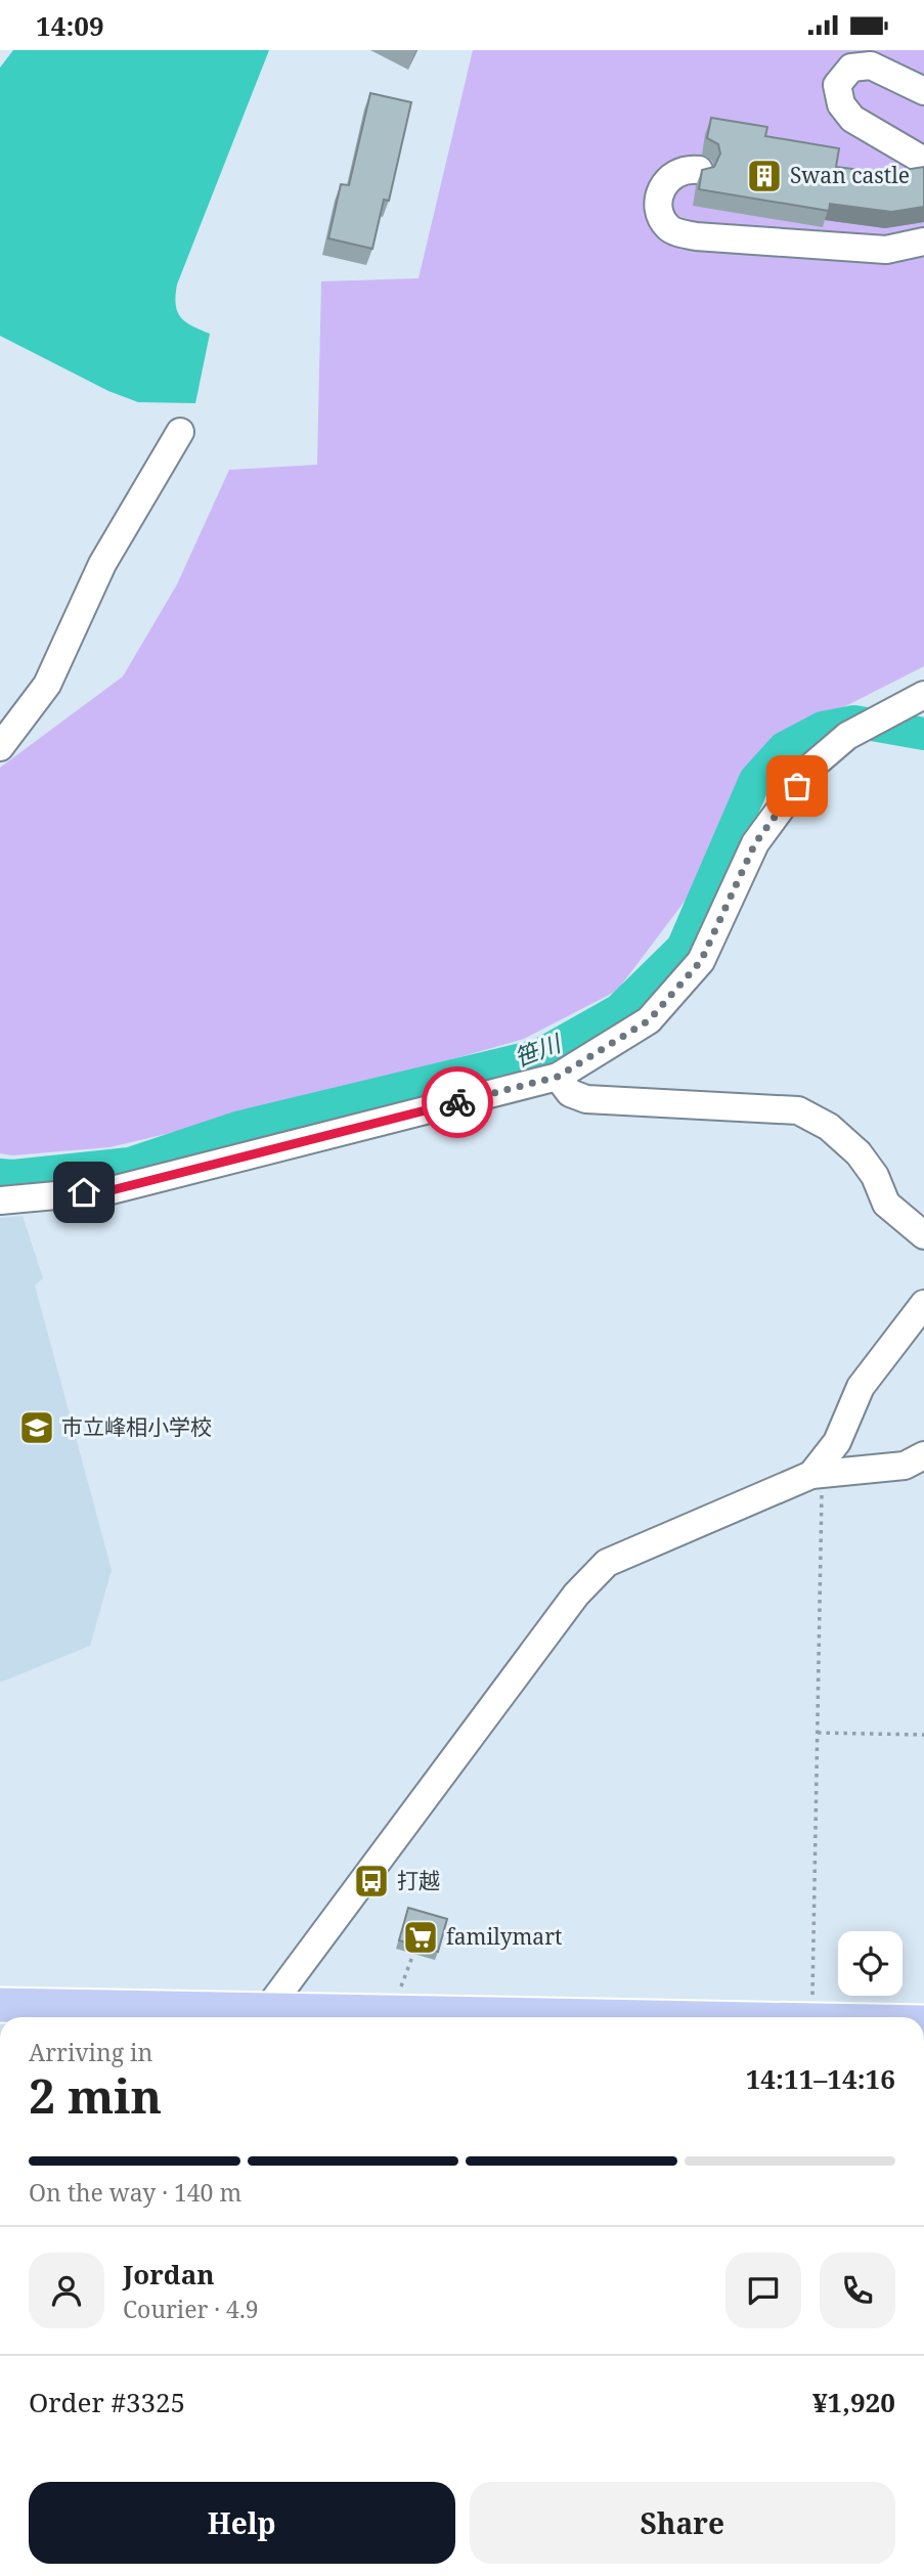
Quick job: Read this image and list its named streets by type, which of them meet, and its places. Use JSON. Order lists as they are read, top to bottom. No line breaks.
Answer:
{"water":["笹川"],"places":{"building":["Swan castle"],"school or university":["市立峰相小学校"],"bus stop":["打越"],"supermarket":["familymart"]},"page":{"status":"14:09","heading":["2 min","Arriving in","14:11–14:16"],"panel":["Jordan","Courier · 4.9","Order #3325","¥1,920"],"bar":"On the way · 140 m","buttons":["Help","Share"]}}
